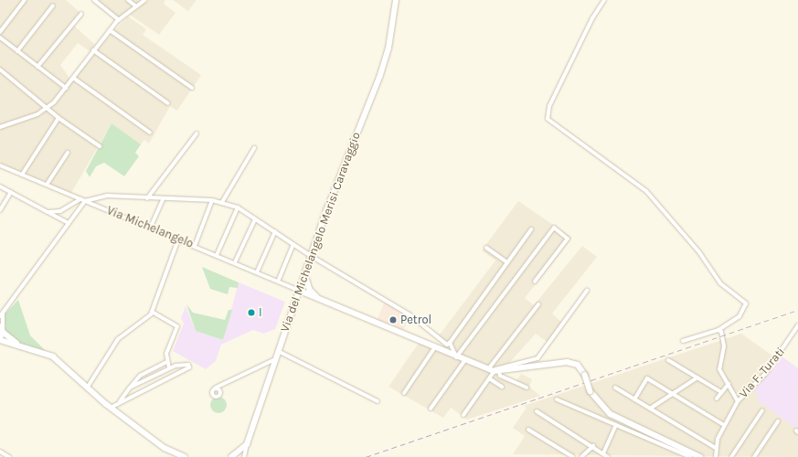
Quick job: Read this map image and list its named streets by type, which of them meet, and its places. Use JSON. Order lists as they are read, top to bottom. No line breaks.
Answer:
{"streets":{"street":["Via Michelangelo","Via del Michelangelo Merisi Caravaggio","Via F. Turati"]},"crossings":[["Via Michelangelo","Via del Michelangelo Merisi Caravaggio"]],"places":["I","Petrol"]}
